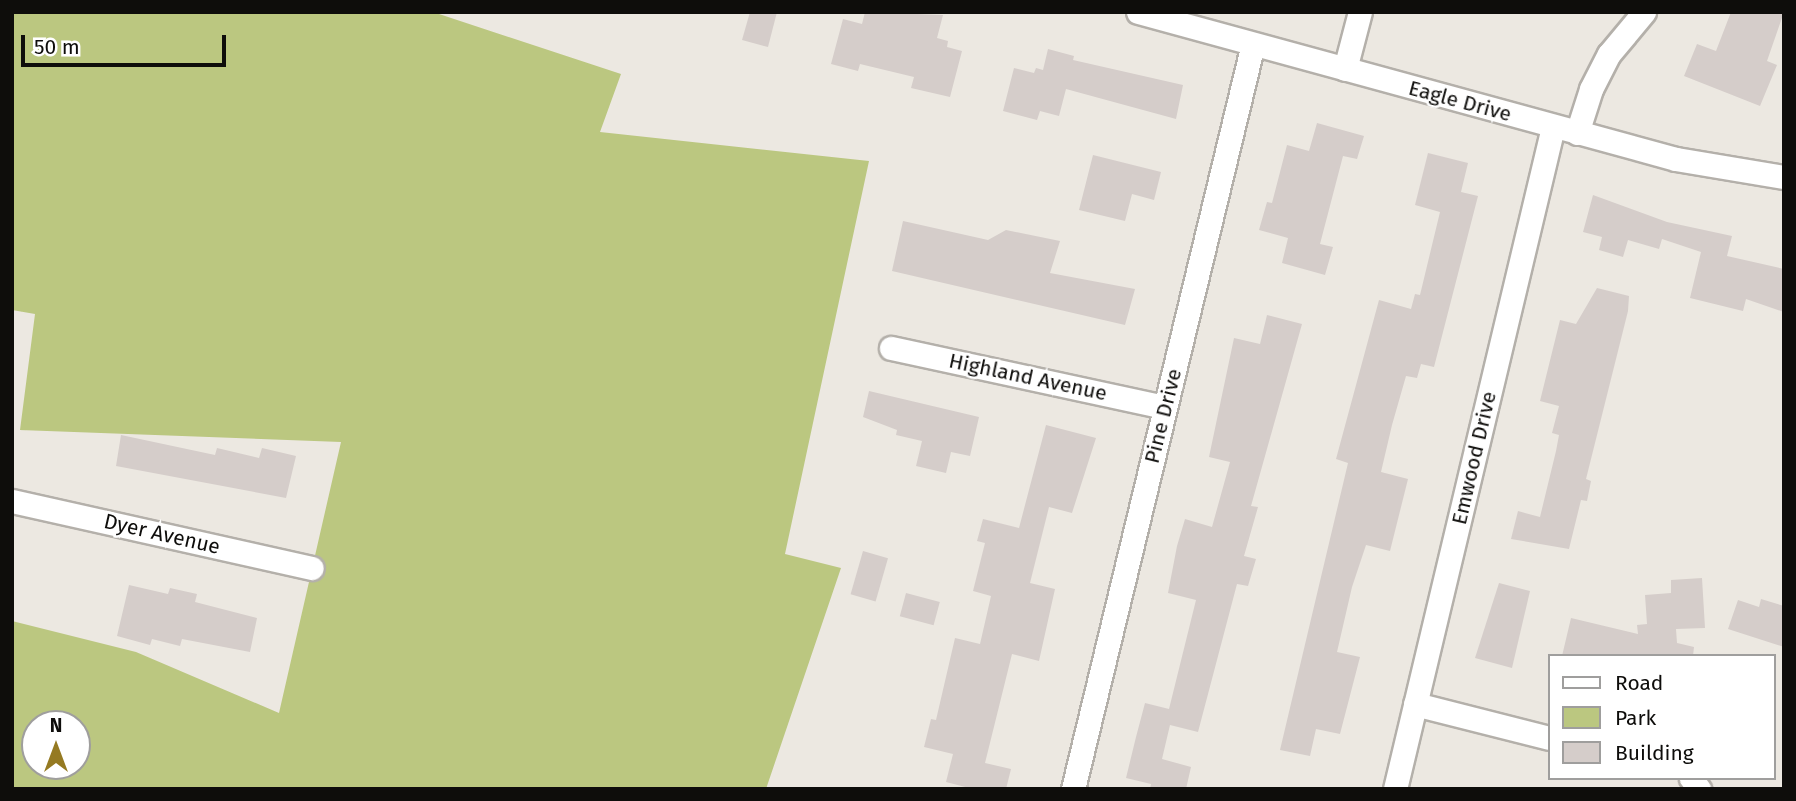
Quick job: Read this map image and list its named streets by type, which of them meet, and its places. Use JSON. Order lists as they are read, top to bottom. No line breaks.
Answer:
{"streets":{"street":["Eagle Drive","Highland Avenue","Pine Drive","Emwood Drive","Dyer Avenue"]},"crossings":[["Eagle Drive","Pine Drive"],["Eagle Drive","Emwood Drive"],["Highland Avenue","Pine Drive"]],"legend":["Road","Park","Building"],"scale_bar":"50 m","north":"top"}
